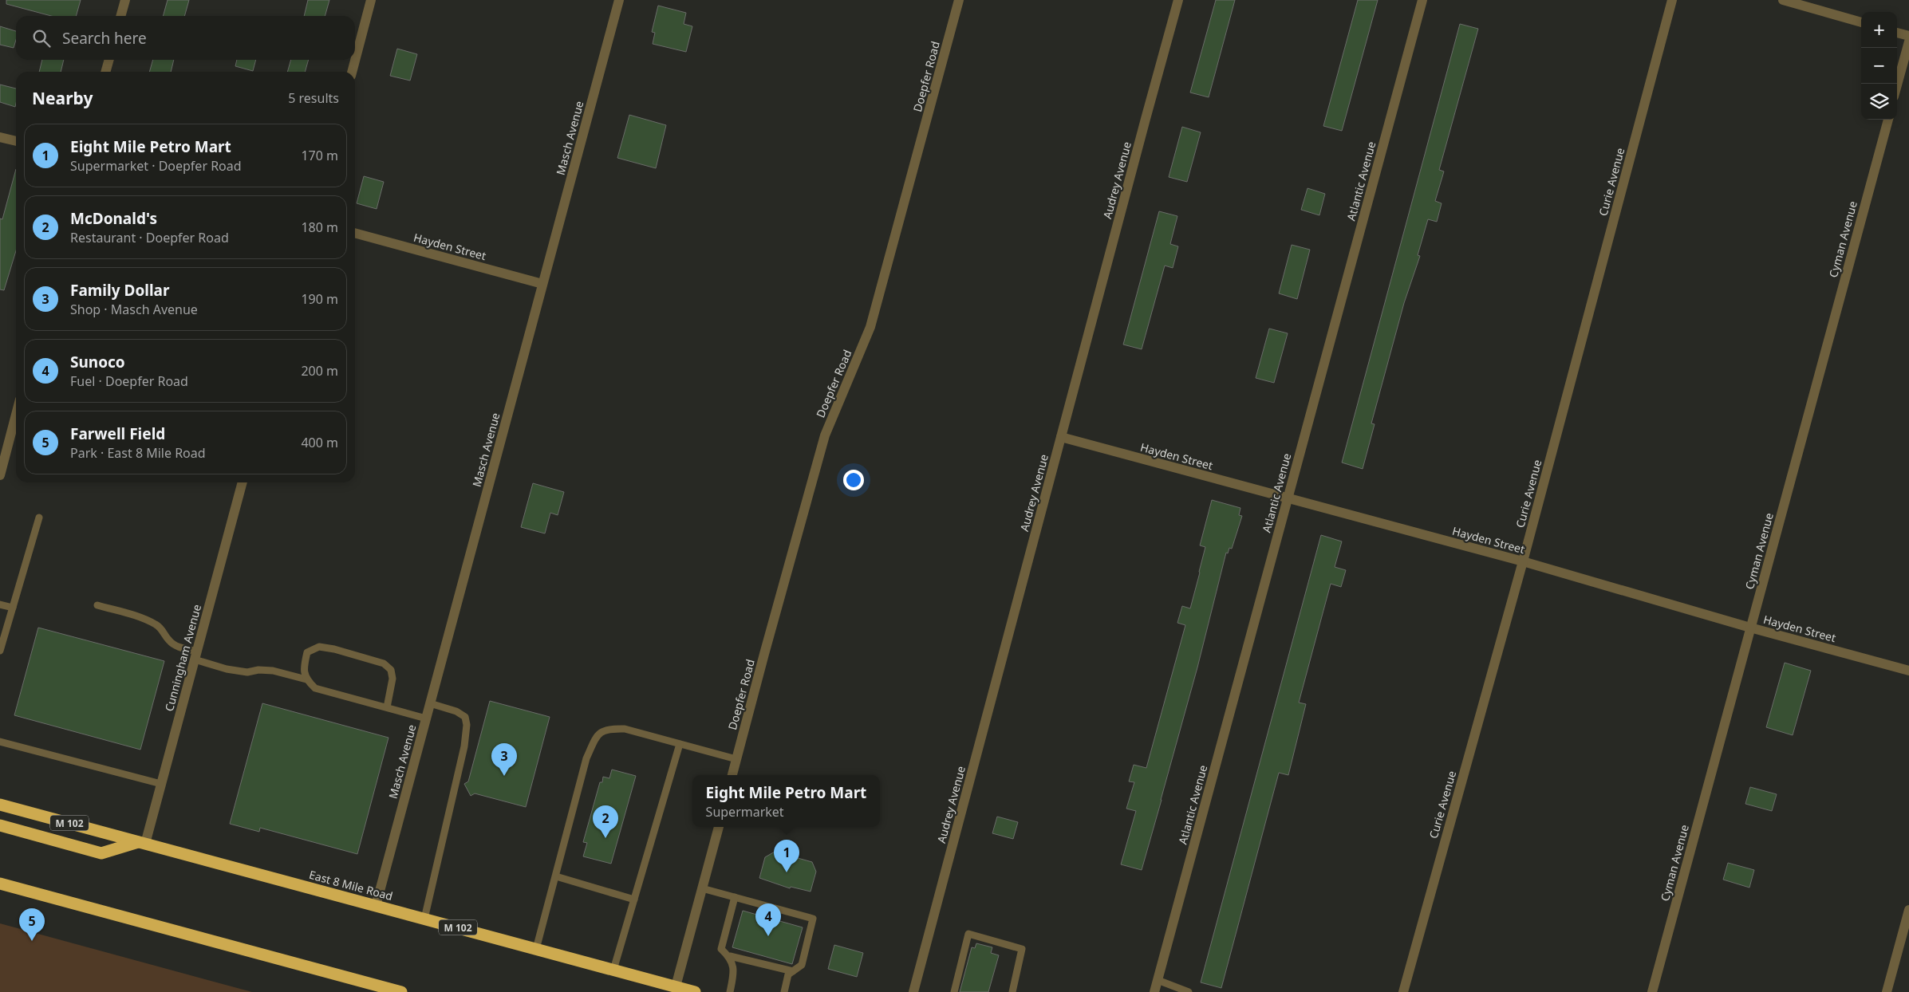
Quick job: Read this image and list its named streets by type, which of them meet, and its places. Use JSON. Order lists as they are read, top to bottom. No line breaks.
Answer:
{"streets":{"highway":["M 102","East 8 Mile Road"],"street":["Doepfer Road","Masch Avenue","Audrey Avenue","Atlantic Avenue","Curie Avenue","Cyman Avenue","Hayden Street","Cunningham Avenue"]},"crossings":[["Masch Avenue","Hayden Street"],["Masch Avenue","East 8 Mile Road"],["Audrey Avenue","Hayden Street"],["Atlantic Avenue","Hayden Street"],["Curie Avenue","Hayden Street"],["Cyman Avenue","Hayden Street"],["Cunningham Avenue","East 8 Mile Road"]],"page":{"map_buttons":["+","−"],"search":"Search here","heading":["Nearby","5 results"],"list":[{"mark":"1","name":"Eight Mile Petro Mart","note":"Supermarket · Doepfer Road","value":"170 m"},{"mark":"2","name":"McDonald's","note":"Restaurant · Doepfer Road","value":"180 m"},{"mark":"3","name":"Family Dollar","note":"Shop · Masch Avenue","value":"190 m"},{"mark":"4","name":"Sunoco","note":"Fuel · Doepfer Road","value":"200 m"},{"mark":"5","name":"Farwell Field","note":"Park · East 8 Mile Road","value":"400 m"}],"pins":["3","2","1","4","5"],"popup":["Eight Mile Petro Mart","Supermarket"]}}
